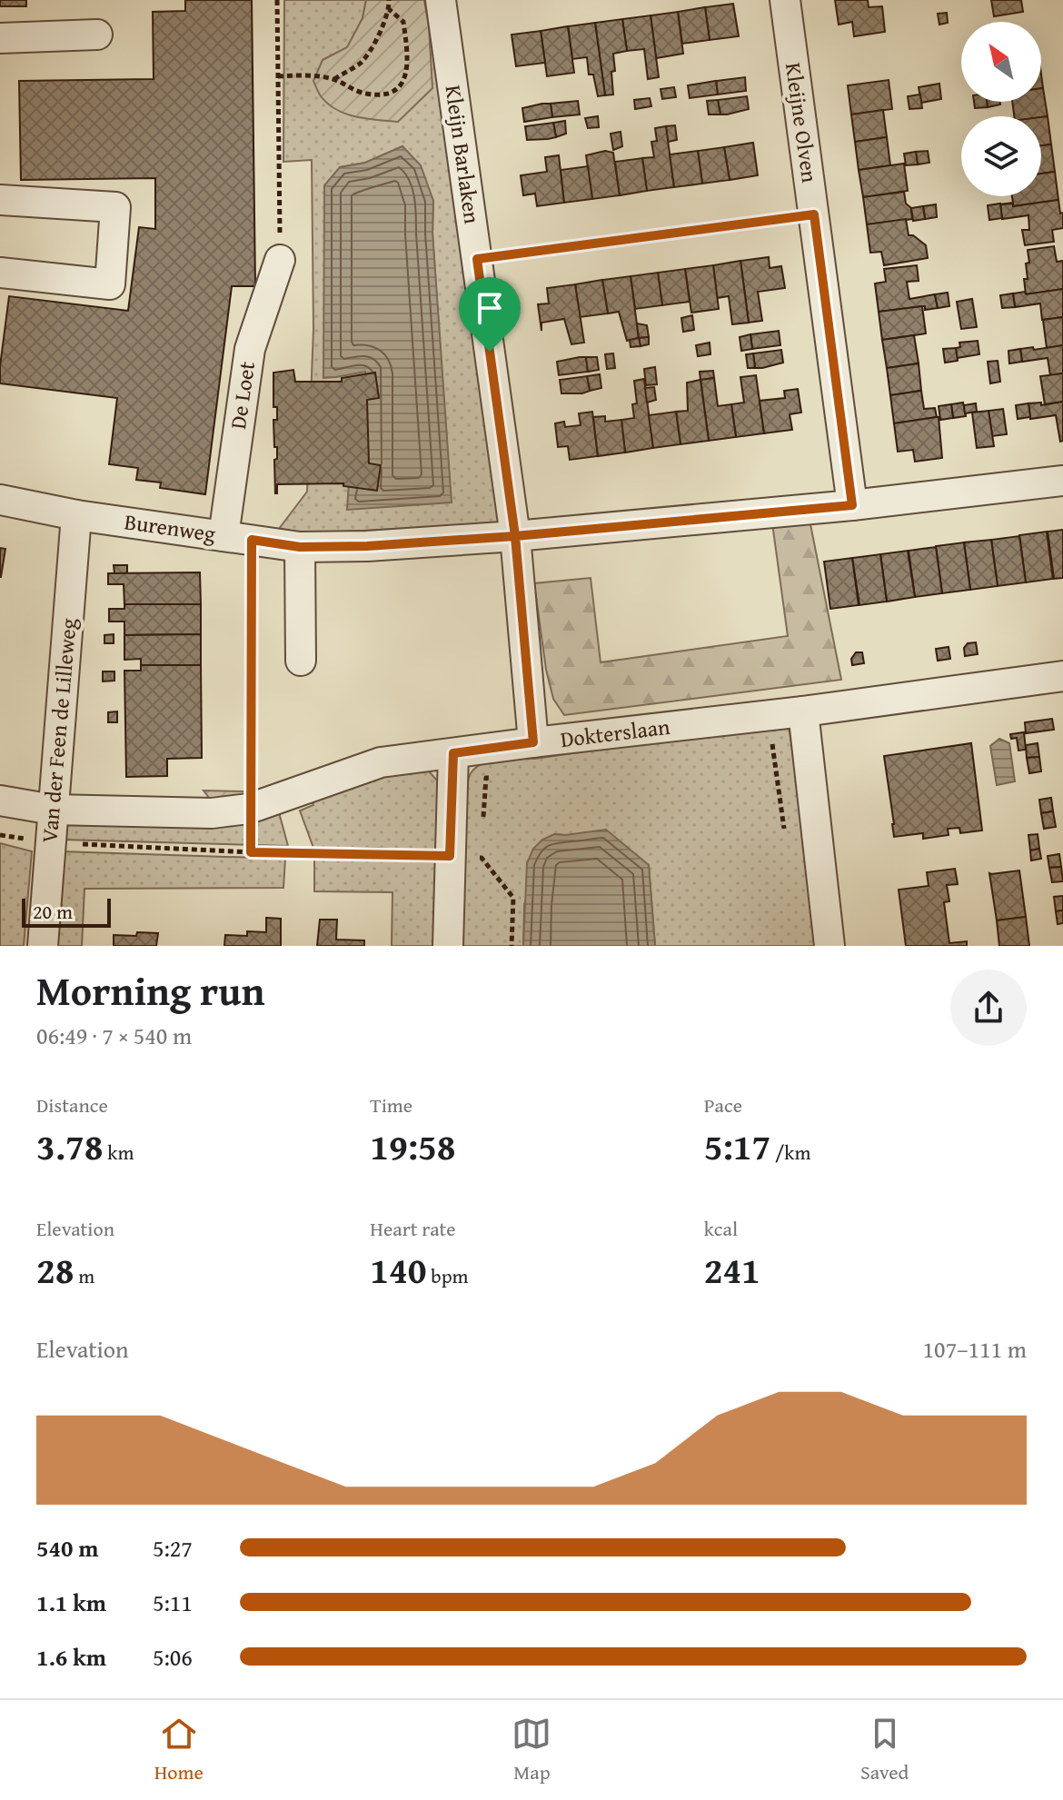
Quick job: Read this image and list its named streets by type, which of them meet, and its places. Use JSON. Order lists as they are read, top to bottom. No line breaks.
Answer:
{"streets":{"street":["Kleijne Olven","Kleijn Barlaken","De Loet","Burenweg","Van der Feen de Lilleweg","Dokterslaan"]},"crossings":[["Kleijne Olven","Burenweg"],["Kleijn Barlaken","Burenweg"],["Kleijn Barlaken","Dokterslaan"],["De Loet","Burenweg"],["Burenweg","Van der Feen de Lilleweg"],["Van der Feen de Lilleweg","Dokterslaan"]],"scale_bar":"20 m","north":"top left","page":{"scale":"20 m","heading":["Morning run","06:49 · 7 × 540 m"],"stats":[["Distance","3.78 km"],["Time","19:58"],["Pace","5:17 /km"],["Elevation","28 m"],["Heart rate","140 bpm"],["kcal","241"]],"chart":["Elevation","107–111 m"],"list":[{"name":"540 m","note":"5:27"},{"name":"1.1 km","note":"5:11"},{"name":"1.6 km","note":"5:06"}],"tabs":["Home","Map","Saved"]}}
